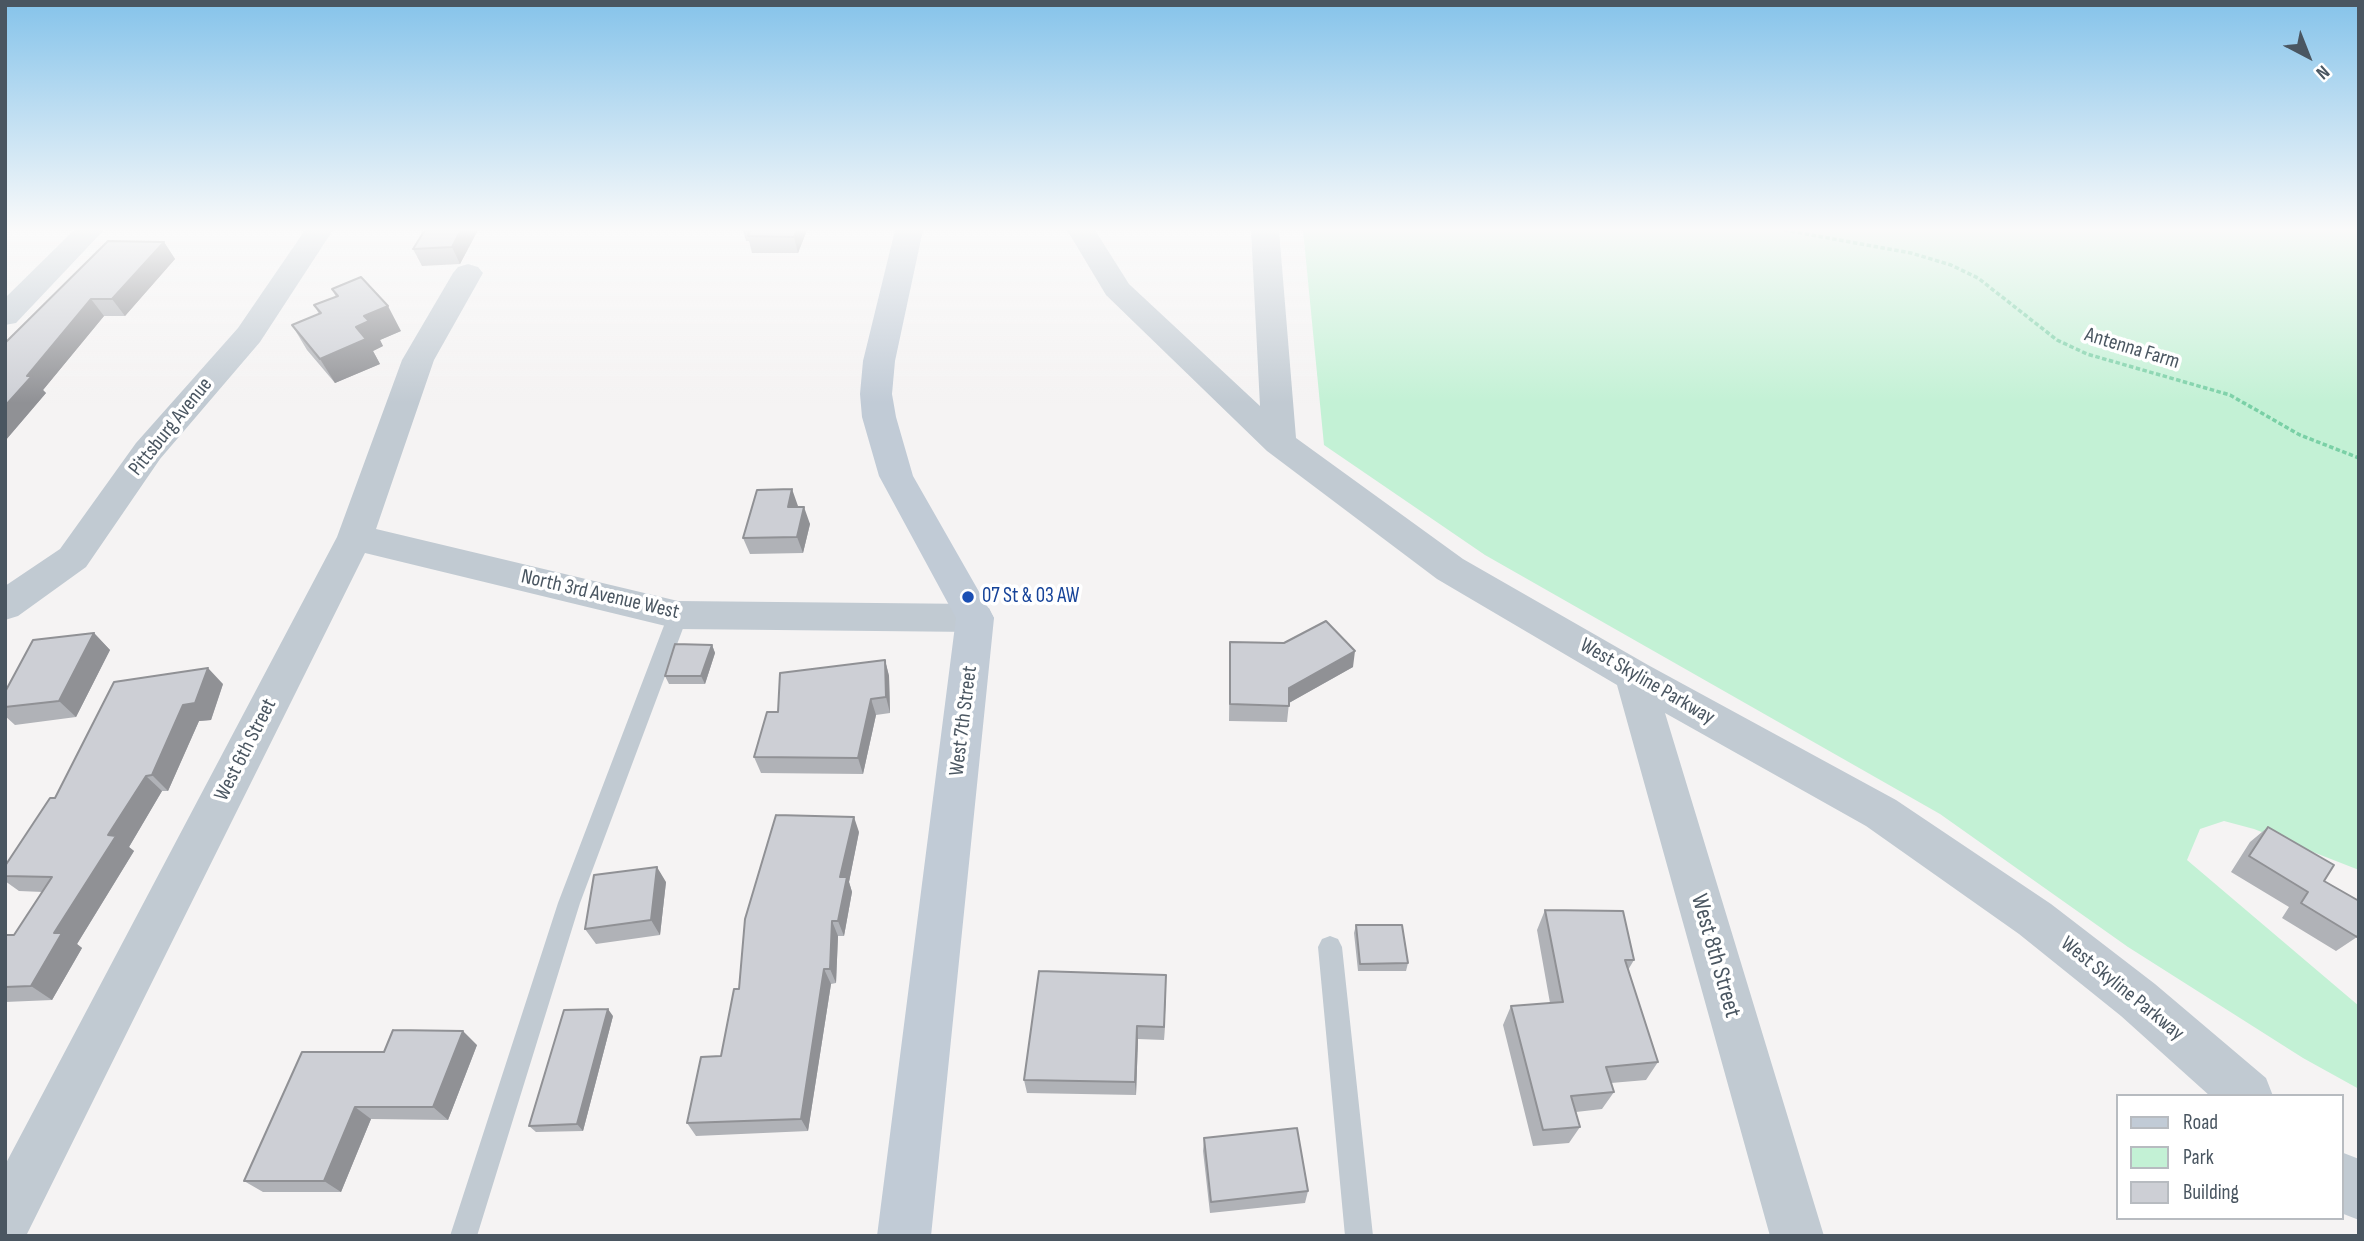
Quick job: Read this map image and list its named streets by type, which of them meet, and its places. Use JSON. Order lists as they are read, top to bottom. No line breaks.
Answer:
{"streets":{"street":["Pittsburg Avenue","North 3rd Avenue West","West Skyline Parkway","West 7th Street","West 6th Street","West 8th Street"],"path":["Antenna Farm"]},"crossings":[["North 3rd Avenue West","West 7th Street"],["North 3rd Avenue West","West 6th Street"],["West Skyline Parkway","West 8th Street"]],"places":["07 St & 03 AW"],"legend":["Road","Park","Building"],"north":"bottom right"}
